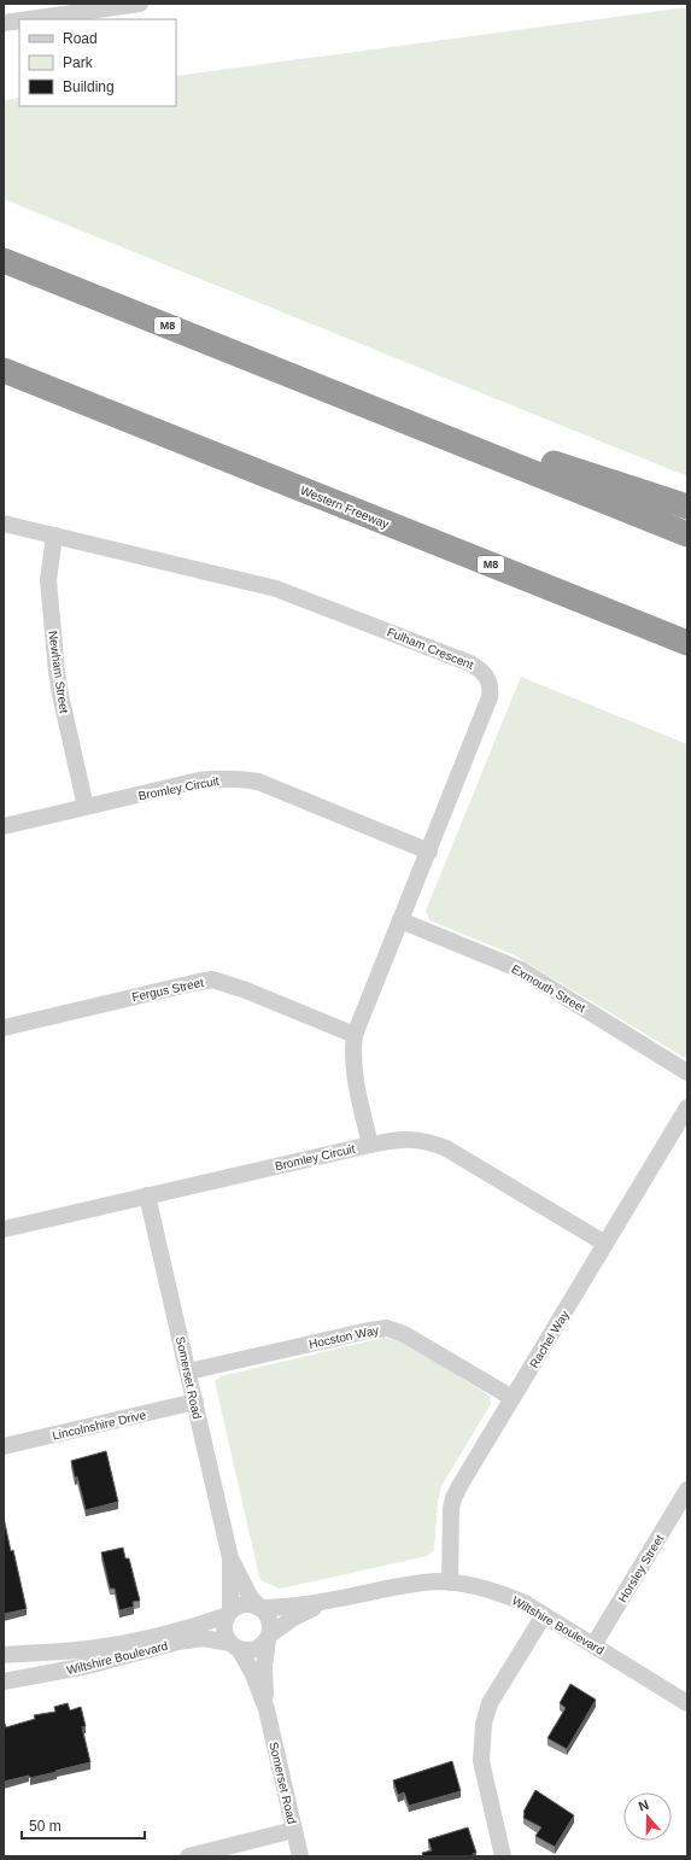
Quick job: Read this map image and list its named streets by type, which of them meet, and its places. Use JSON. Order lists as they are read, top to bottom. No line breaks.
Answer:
{"streets":{"highway":["M8","Western Freeway"],"street":["Fulham Crescent","Newham Street","Bromley Circuit","Exmouth Street","Fergus Street","Hocston Way","Rachel Way","Somerset Road","Lincolnshire Drive","Horsley Street","Wiltshire Boulevard"]},"crossings":[["Fulham Crescent","Newham Street"],["Fulham Crescent","Bromley Circuit"],["Fulham Crescent","Exmouth Street"],["Fulham Crescent","Fergus Street"],["Newham Street","Bromley Circuit"],["Bromley Circuit","Rachel Way"],["Bromley Circuit","Somerset Road"],["Hocston Way","Rachel Way"],["Hocston Way","Somerset Road"],["Rachel Way","Wiltshire Boulevard"],["Somerset Road","Lincolnshire Drive"],["Somerset Road","Wiltshire Boulevard"],["Horsley Street","Wiltshire Boulevard"]],"legend":["Road","Park","Building"],"scale_bar":"50 m","north":"top"}
